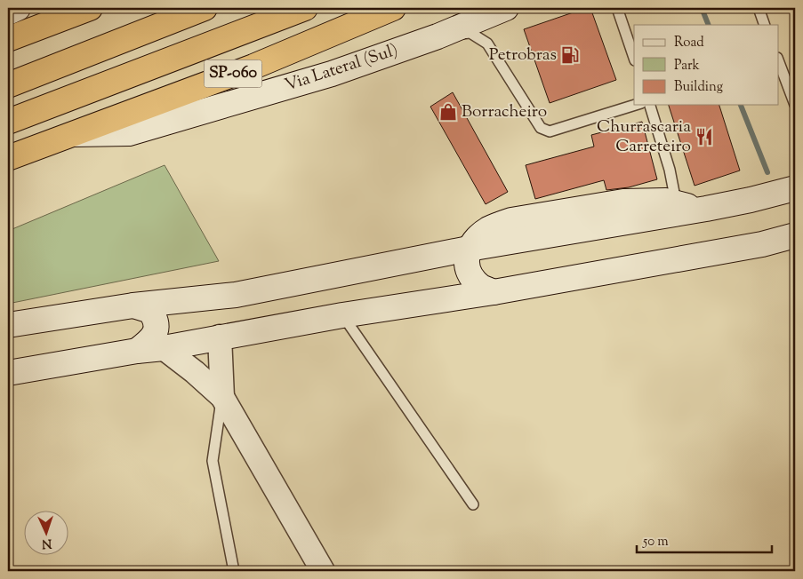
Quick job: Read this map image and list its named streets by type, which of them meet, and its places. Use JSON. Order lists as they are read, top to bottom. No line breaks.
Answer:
{"streets":{"highway":["SP-060"],"main road":["Via Lateral (Sul)"]},"crossings":[["Via Lateral (Sul)","SP-060"]],"places":{"fuel station":["Petrobras"],"shop":["Borracheiro"],"restaurant":["Churrascaria Carreteiro"]},"legend":["Road","Park","Building"],"scale_bar":"50 m","north":"bottom"}
